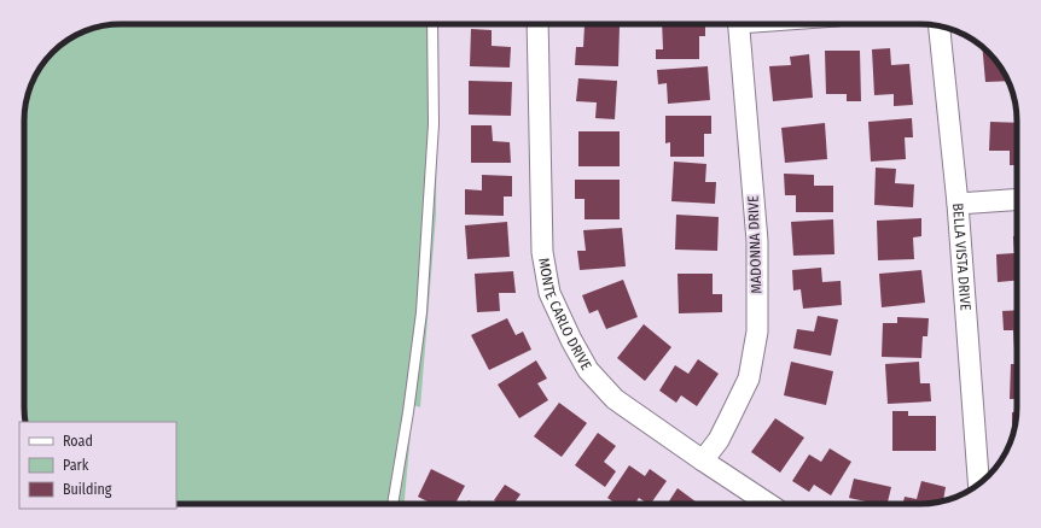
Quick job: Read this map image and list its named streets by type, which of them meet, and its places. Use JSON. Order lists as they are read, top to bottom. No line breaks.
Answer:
{"streets":{"street":["MADONNA DRIVE","BELLA VISTA DRIVE","MONTE CARLO DRIVE"]},"crossings":[["MADONNA DRIVE","MONTE CARLO DRIVE"]],"legend":["Road","Park","Building"]}
